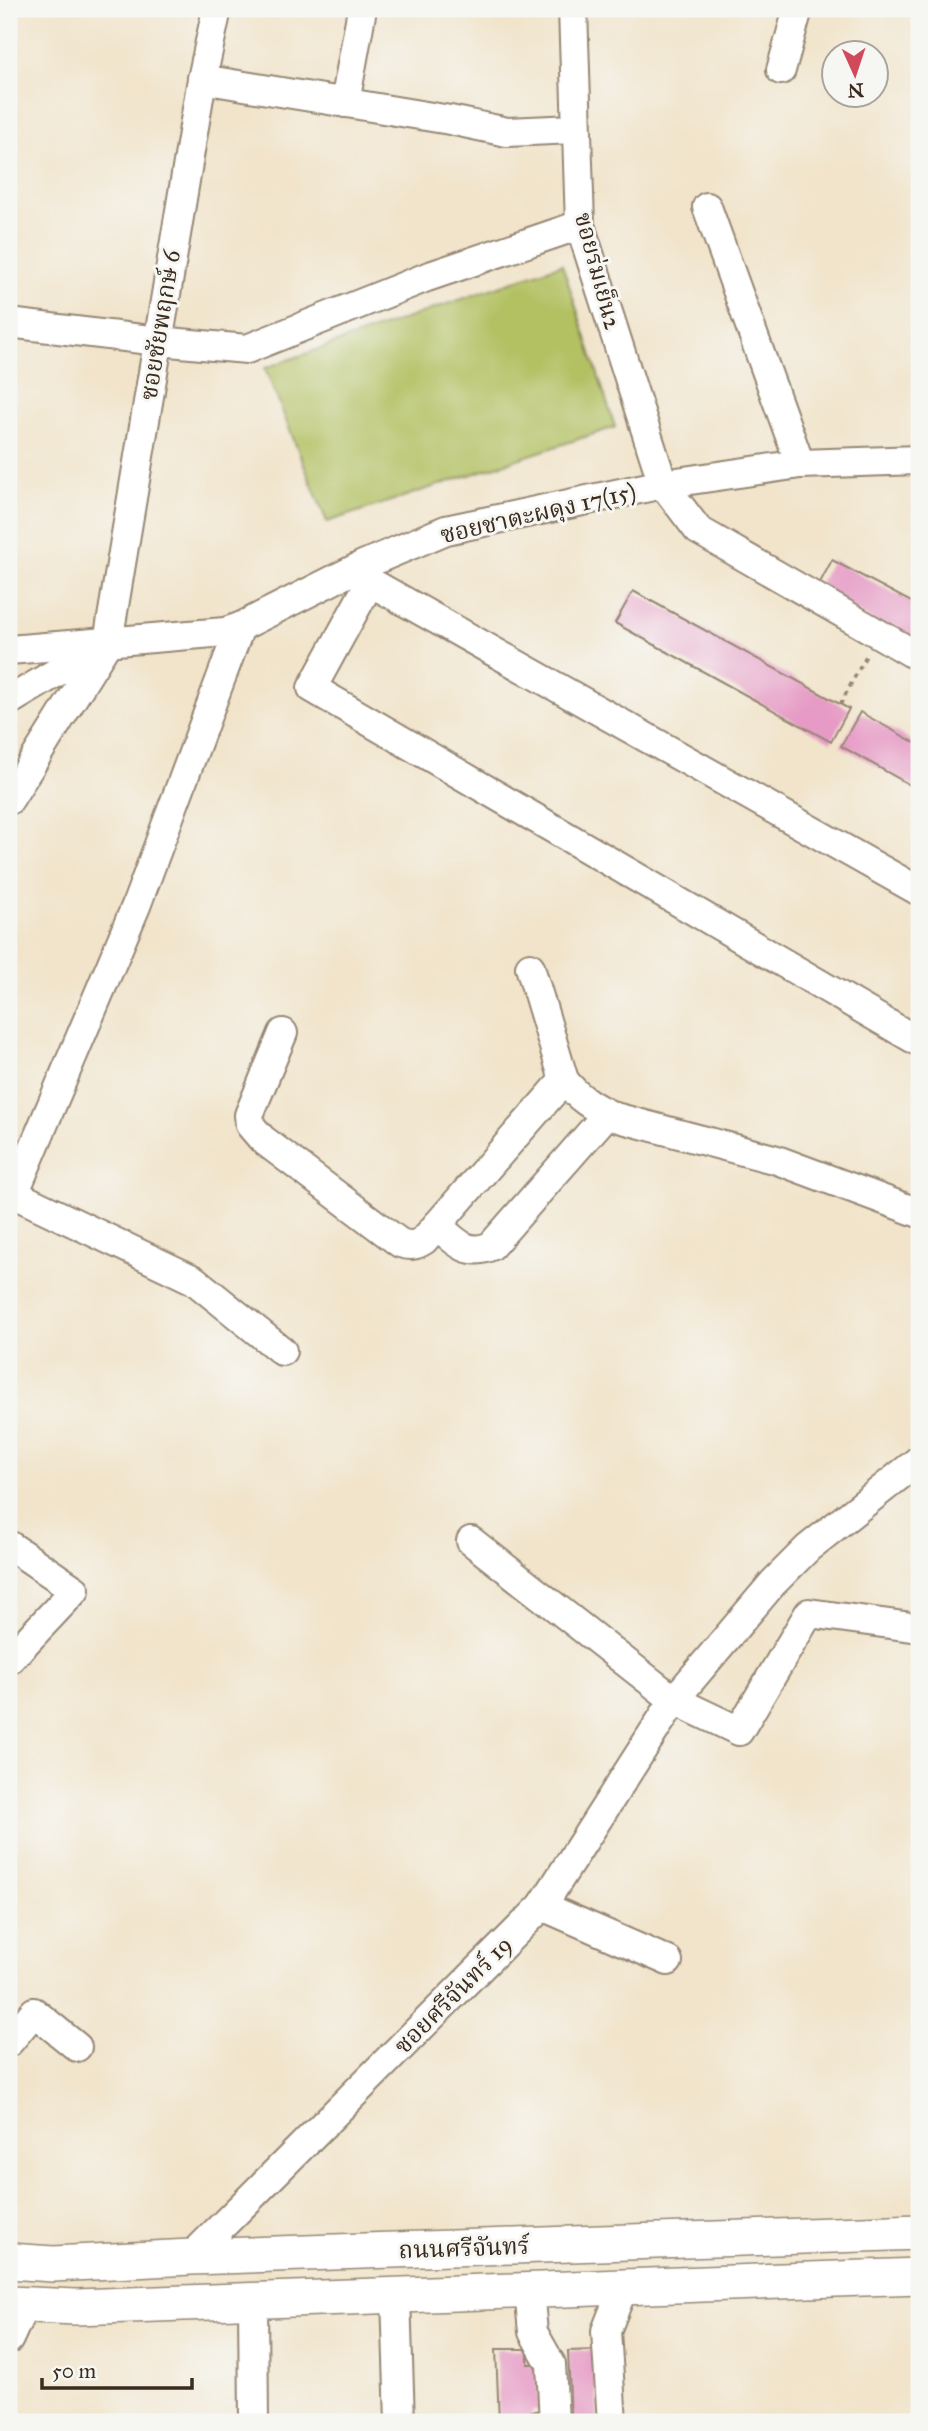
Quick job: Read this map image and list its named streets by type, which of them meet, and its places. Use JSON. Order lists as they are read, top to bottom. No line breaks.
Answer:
{"streets":{"main road":["ถนนศรีจันทร์"],"street":["ขอยร่มเย็น2","ซอยชัยพฤกษ์ 6","ซอยชาตะผดุง 17(15)","ซอยศรีจันทร์ 19"]},"crossings":[["ขอยร่มเย็น2","ซอยชาตะผดุง 17(15)"],["ซอยชัยพฤกษ์ 6","ซอยชาตะผดุง 17(15)"],["ซอยศรีจันทร์ 19","ถนนศรีจันทร์"]],"scale_bar":"50 m","north":"bottom"}
